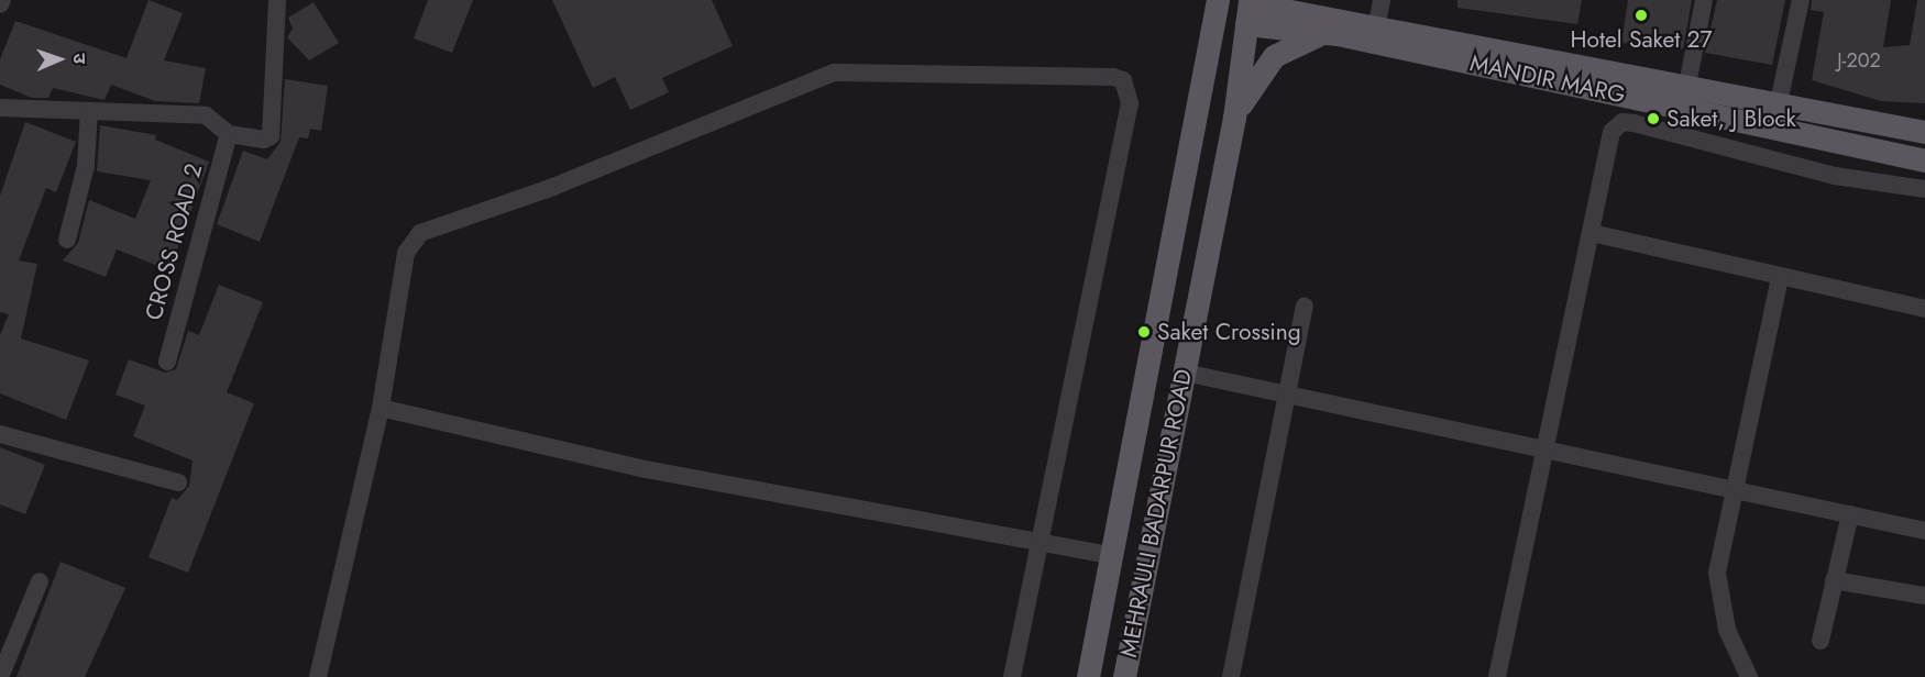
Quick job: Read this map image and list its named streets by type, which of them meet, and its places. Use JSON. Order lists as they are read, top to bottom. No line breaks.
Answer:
{"streets":{"main road":["MANDIR MARG","MEHRAULI BADARPUR ROAD"],"street":["CROSS ROAD 2"]},"crossings":[["MANDIR MARG","MEHRAULI BADARPUR ROAD"]],"places":["Hotel Saket 27","Saket, J Block","Saket Crossing"],"house_numbers":["J-202"],"north":"right"}
